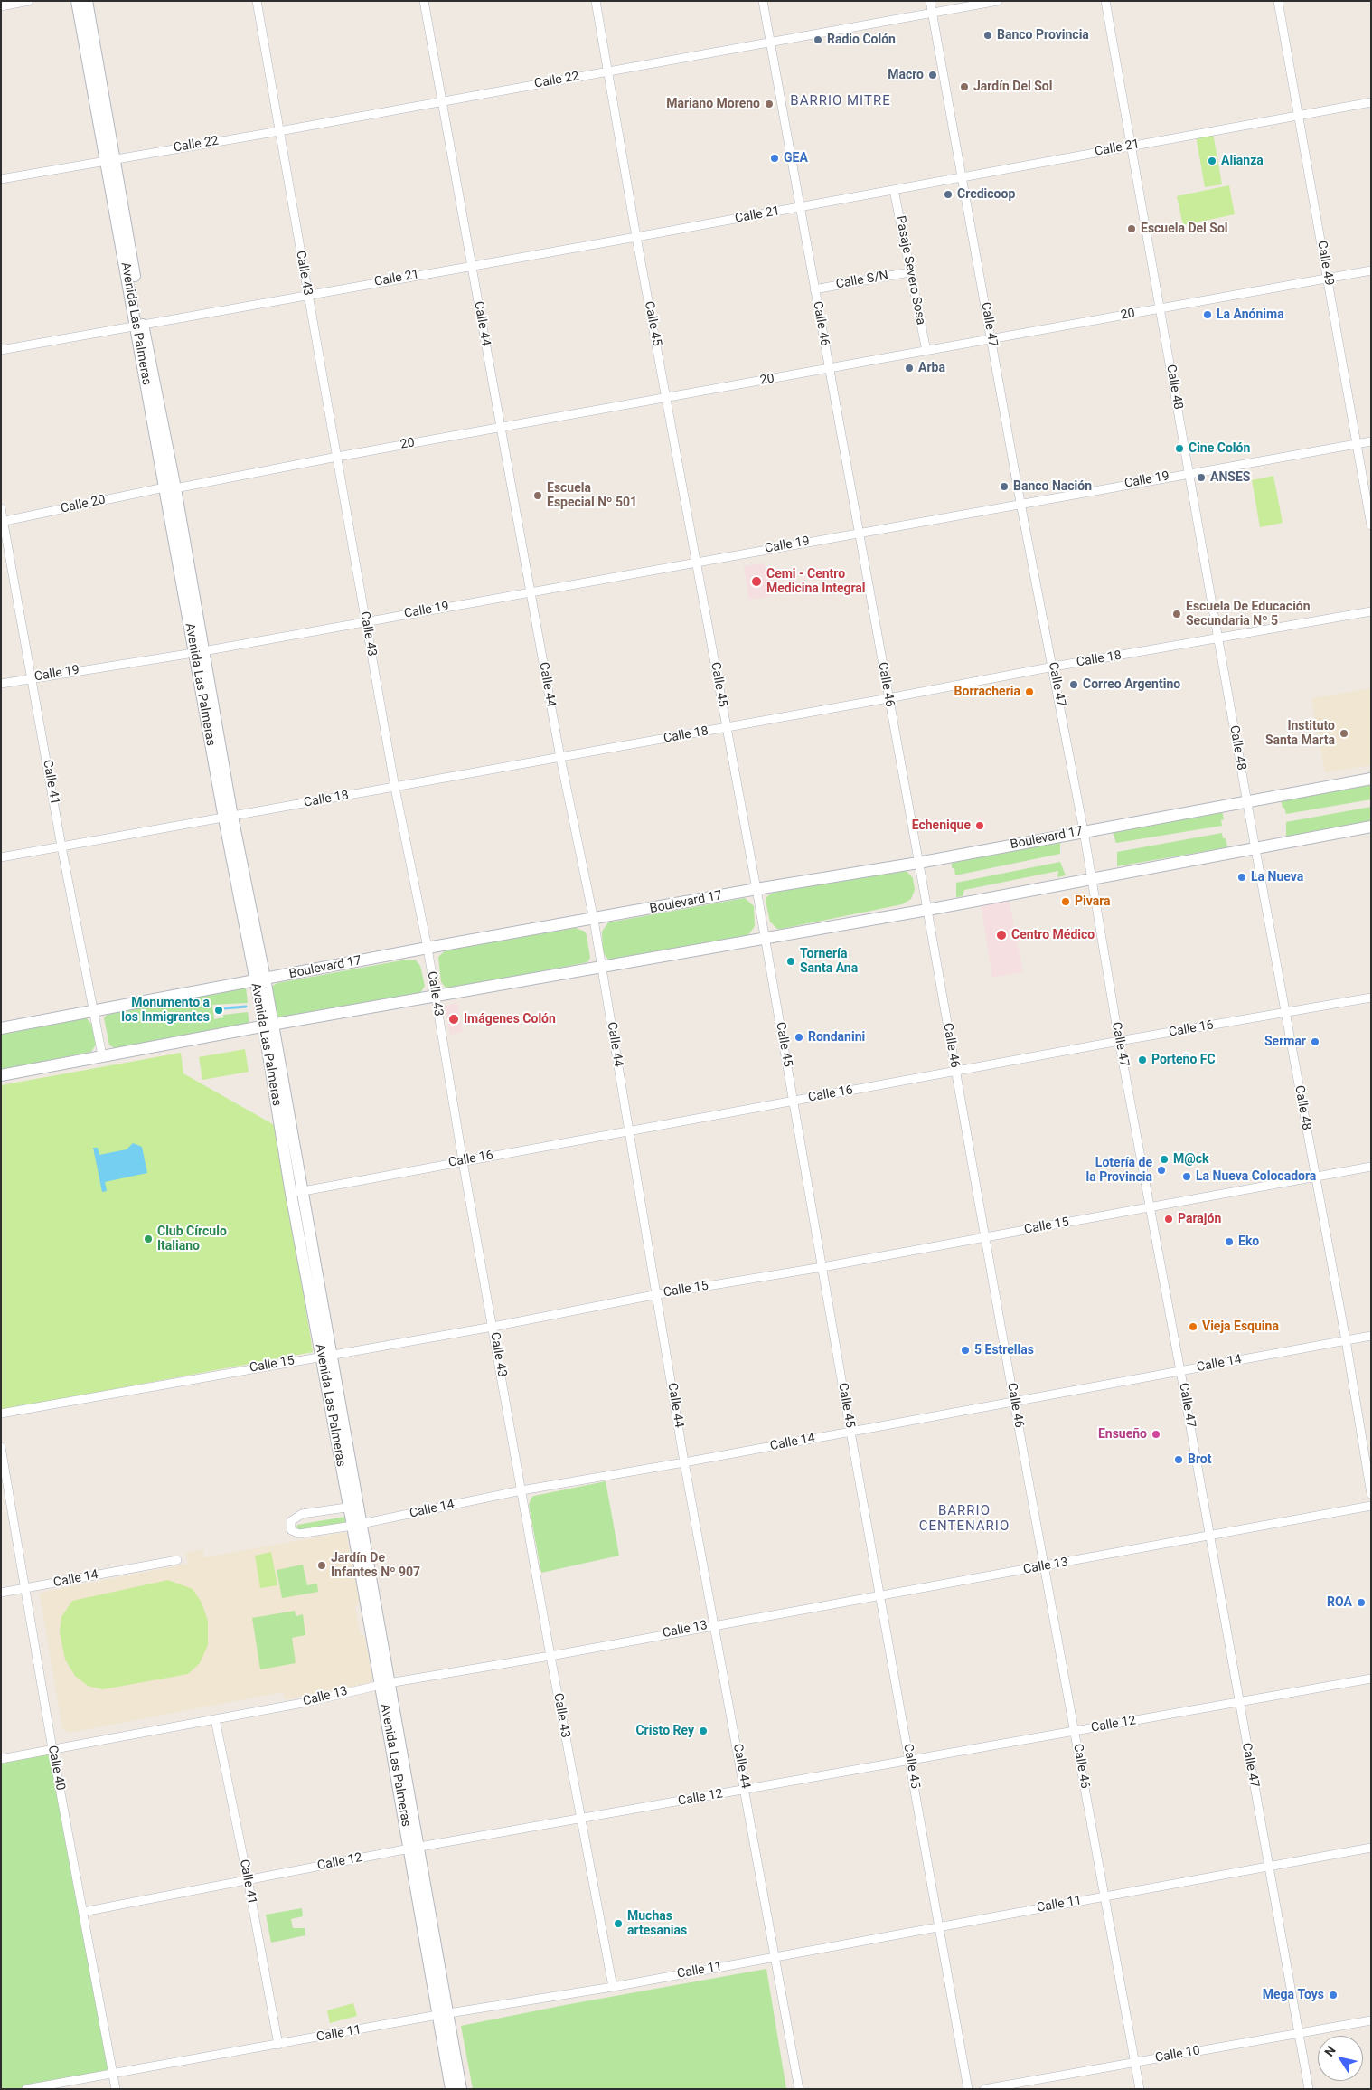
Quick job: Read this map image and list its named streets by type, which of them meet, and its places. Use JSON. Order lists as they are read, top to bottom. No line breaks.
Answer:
{"streets":{"main road":["Avenida Las Palmeras","Boulevard 17"],"street":["Calle 22","Calle 21","Calle 49","Pasaje Severo Sosa","Calle 43","Calle S/N","20","Calle 44","Calle 45","Calle 46","Calle 47","Calle 48","Calle 19","Calle 20","Calle 18","Calle 41","Calle 16","Calle 15","Calle 14","Calle 13","Calle 12","Calle 40","Calle 11","Calle 10"]},"crossings":[["Calle 22","Calle 43"],["Calle 22","Avenida Las Palmeras"],["Calle 22","Calle 44"],["Calle 22","Calle 45"],["Calle 22","Calle 46"],["Calle 22","Calle 47"],["Calle 21","Calle 49"],["Calle 21","Pasaje Severo Sosa"],["Calle 21","Calle 43"],["Calle 21","Avenida Las Palmeras"],["Calle 21","Calle 44"],["Calle 21","Calle 45"],["Calle 21","Calle 46"],["Calle 21","Calle 47"],["Calle 21","Calle 48"],["Calle 49","20"],["Calle 49","Calle 19"],["Pasaje Severo Sosa","Calle S/N"],["Pasaje Severo Sosa","20"],["Calle 43","20"],["Calle 43","Calle 19"],["Calle 43","Calle 18"],["Calle 43","Boulevard 17"],["Calle 43","Calle 16"],["Calle 43","Calle 15"],["Calle 43","Calle 14"],["Calle 43","Calle 13"],["Calle 43","Calle 12"],["Calle 43","Calle 11"],["Calle S/N","Calle 46"],["20","Avenida Las Palmeras"],["20","Calle 44"],["20","Calle 45"],["20","Calle 46"],["20","Calle 47"],["20","Calle 48"],["20","Calle 20"],["Avenida Las Palmeras","Calle 19"],["Avenida Las Palmeras","Calle 20"],["Avenida Las Palmeras","Calle 18"],["Avenida Las Palmeras","Boulevard 17"],["Avenida Las Palmeras","Calle 16"],["Avenida Las Palmeras","Calle 15"],["Avenida Las Palmeras","Calle 14"],["Avenida Las Palmeras","Calle 13"],["Avenida Las Palmeras","Calle 12"],["Avenida Las Palmeras","Calle 11"],["Calle 44","Calle 19"],["Calle 44","Calle 18"],["Calle 44","Boulevard 17"],["Calle 44","Calle 16"],["Calle 44","Calle 15"],["Calle 44","Calle 14"],["Calle 44","Calle 13"],["Calle 44","Calle 12"],["Calle 44","Calle 11"],["Calle 45","Calle 19"],["Calle 45","Calle 18"],["Calle 45","Boulevard 17"],["Calle 45","Calle 16"],["Calle 45","Calle 15"],["Calle 45","Calle 14"],["Calle 45","Calle 13"],["Calle 45","Calle 12"],["Calle 45","Calle 11"],["Calle 46","Calle 19"],["Calle 46","Calle 18"],["Calle 46","Boulevard 17"],["Calle 46","Calle 16"],["Calle 46","Calle 15"],["Calle 46","Calle 14"],["Calle 46","Calle 13"],["Calle 46","Calle 12"],["Calle 46","Calle 11"],["Calle 46","Calle 10"],["Calle 47","Calle 19"],["Calle 47","Calle 18"],["Calle 47","Boulevard 17"],["Calle 47","Calle 16"],["Calle 47","Calle 15"],["Calle 47","Calle 14"],["Calle 47","Calle 13"],["Calle 47","Calle 12"],["Calle 47","Calle 11"],["Calle 47","Calle 10"],["Calle 48","Calle 19"],["Calle 48","Calle 18"],["Calle 48","Boulevard 17"],["Calle 48","Calle 16"],["Calle 48","Calle 15"],["Calle 48","Calle 14"],["Calle 19","Calle 41"],["Calle 20","Calle 41"],["Calle 18","Calle 41"],["Calle 41","Boulevard 17"],["Calle 41","Calle 13"],["Calle 41","Calle 12"],["Calle 41","Calle 11"],["Calle 14","Calle 40"],["Calle 13","Calle 40"],["Calle 12","Calle 40"],["Calle 40","Calle 11"]],"districts":["BARRIO MITRE","BARRIO CENTENARIO"],"places":["Banco Provincia","Radio Colón","Macro","Jardín Del Sol","Mariano Moreno","GEA","Alianza","Credicoop","Escuela Del Sol","La Anónima","Arba","Cine Colón","ANSES","Banco Nación","Escuela Especial Nº 501","Cemi - Centro Medicina Integral","Escuela De Educación Secundaria Nº 5","Correo Argentino","Borracheria","Instituto Santa Marta","Echenique","La Nueva","Pivara","Centro Médico","Tornería Santa Ana","Monumento a los Inmigrantes","Imágenes Colón","Rondanini","Sermar","Porteño FC","M@ck","Lotería de la Provincia","La Nueva Colocadora","Parajón","Club Círculo Italiano","Eko","Vieja Esquina","5 Estrellas","Ensueño","Brot","Jardín De Infantes Nº 907","ROA","Cristo Rey","Muchas artesanias","Mega Toys"],"north":"top left"}
